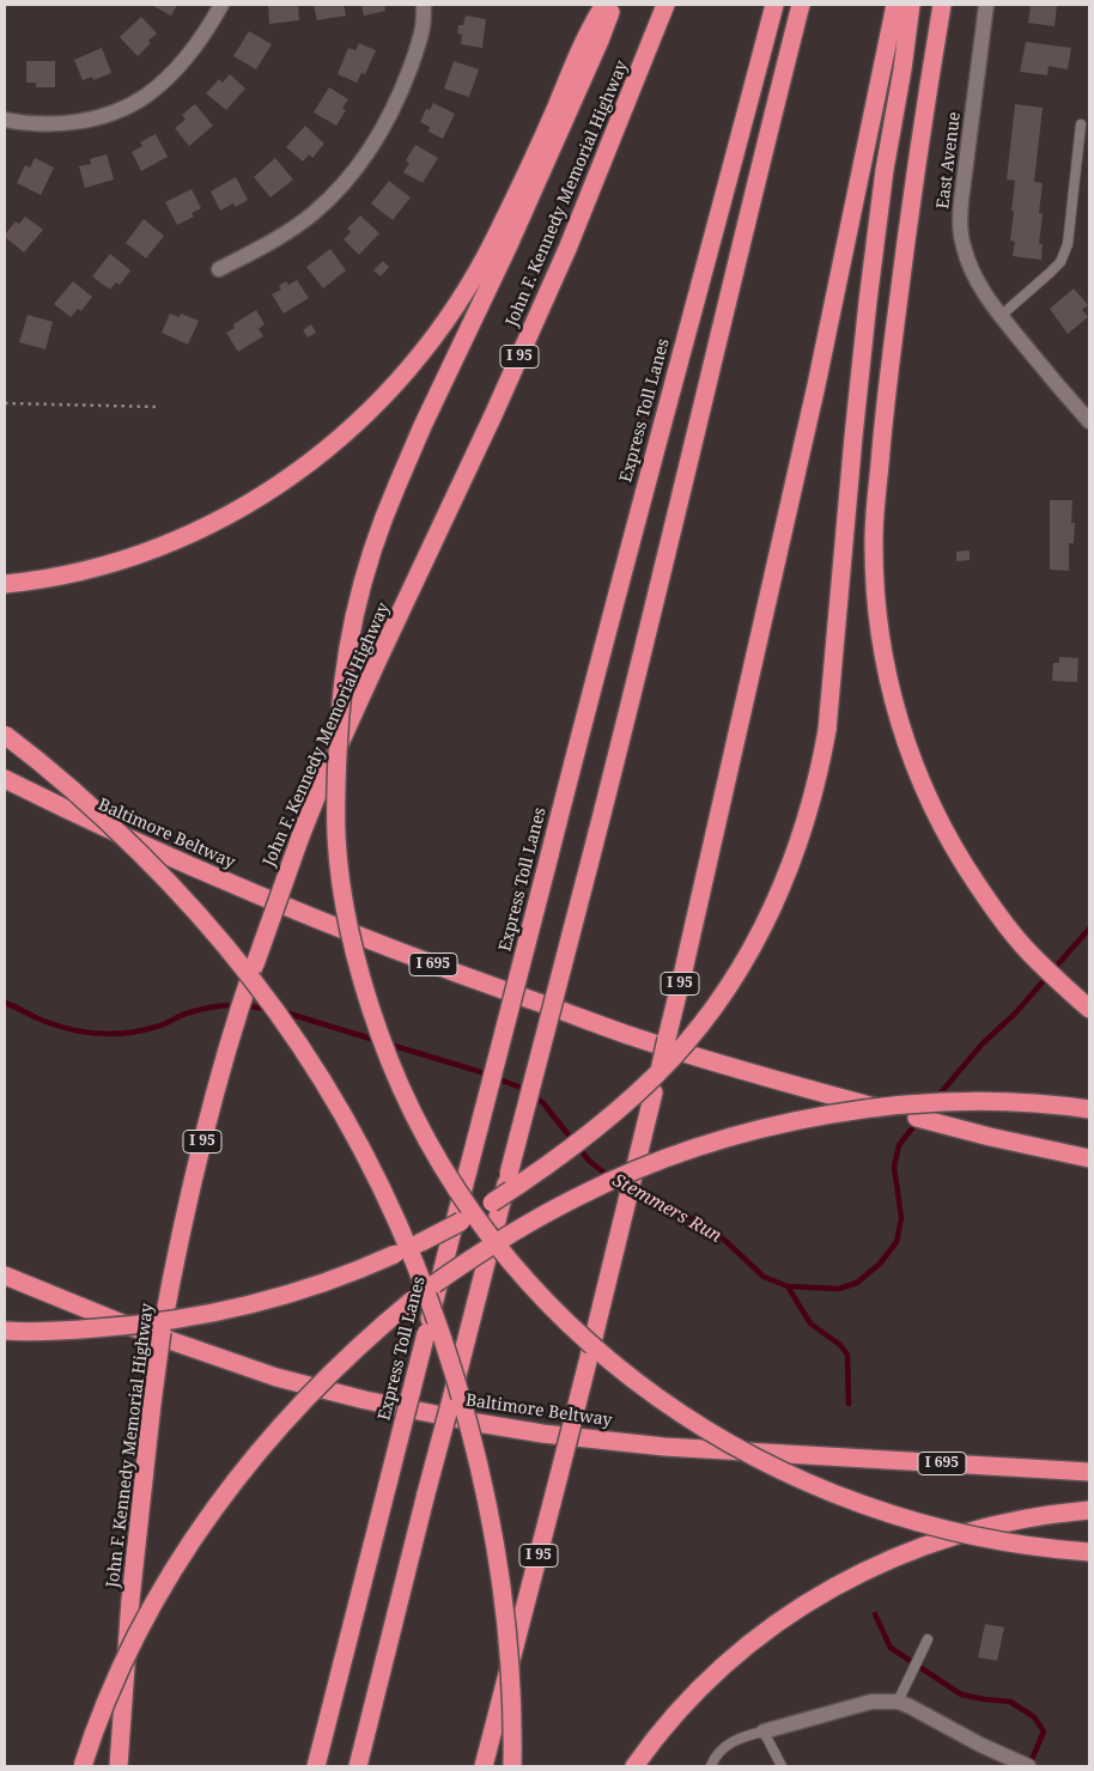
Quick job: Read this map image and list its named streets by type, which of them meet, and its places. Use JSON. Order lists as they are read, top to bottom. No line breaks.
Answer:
{"streets":{"highway":["John F. Kennedy Memorial Highway","I 95","Express Toll Lanes","Baltimore Beltway","I 695"],"street":["East Avenue"]},"water":["Stemmers Run"]}
